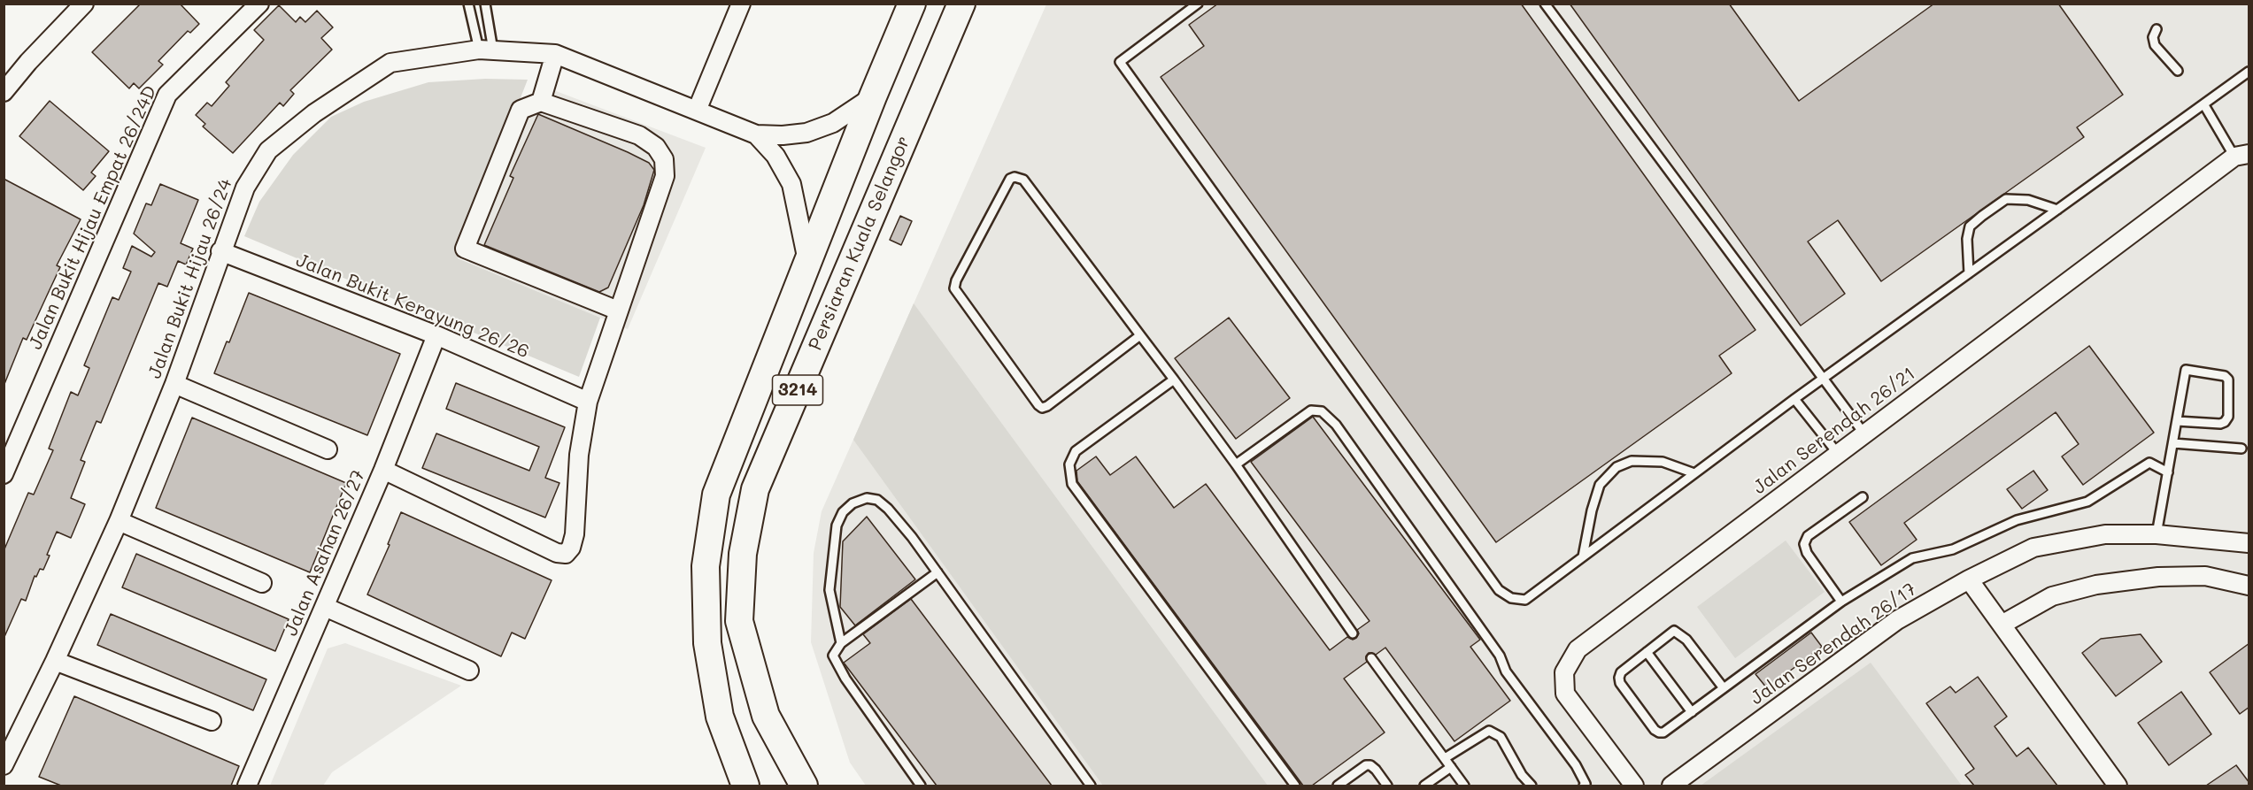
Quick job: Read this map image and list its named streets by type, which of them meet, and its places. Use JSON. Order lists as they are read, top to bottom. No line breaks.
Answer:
{"streets":{"main road":["Persiaran Kuala Selangor","3214"],"street":["Jalan Bukit Hijau Empat 26/24D","Jalan Bukit Hijau 26/24","Jalan Bukit Kerayung 26/26","Jalan Serendah 26/21","Jalan Asahan 26/27","Jalan Serendah 26/17"]},"crossings":[["Jalan Bukit Hijau 26/24","Jalan Bukit Kerayung 26/26"],["Jalan Bukit Kerayung 26/26","Jalan Asahan 26/27"]]}
